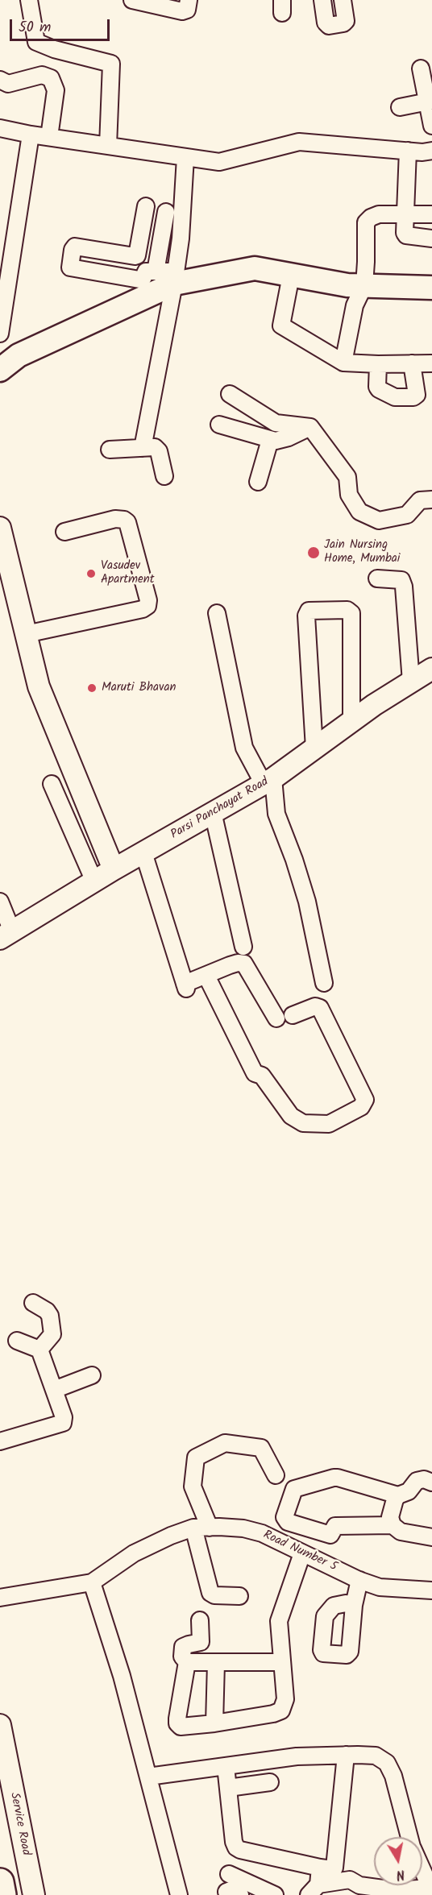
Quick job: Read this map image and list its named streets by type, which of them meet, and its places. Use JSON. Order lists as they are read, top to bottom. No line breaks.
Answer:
{"streets":{"street":["Parsi Panchayat Road","Road Number 5","Service Road"]},"places":["Jain Nursing Home, Mumbai","Vasudev Apartment","Maruti Bhavan"],"scale_bar":"50 m","north":"bottom"}
